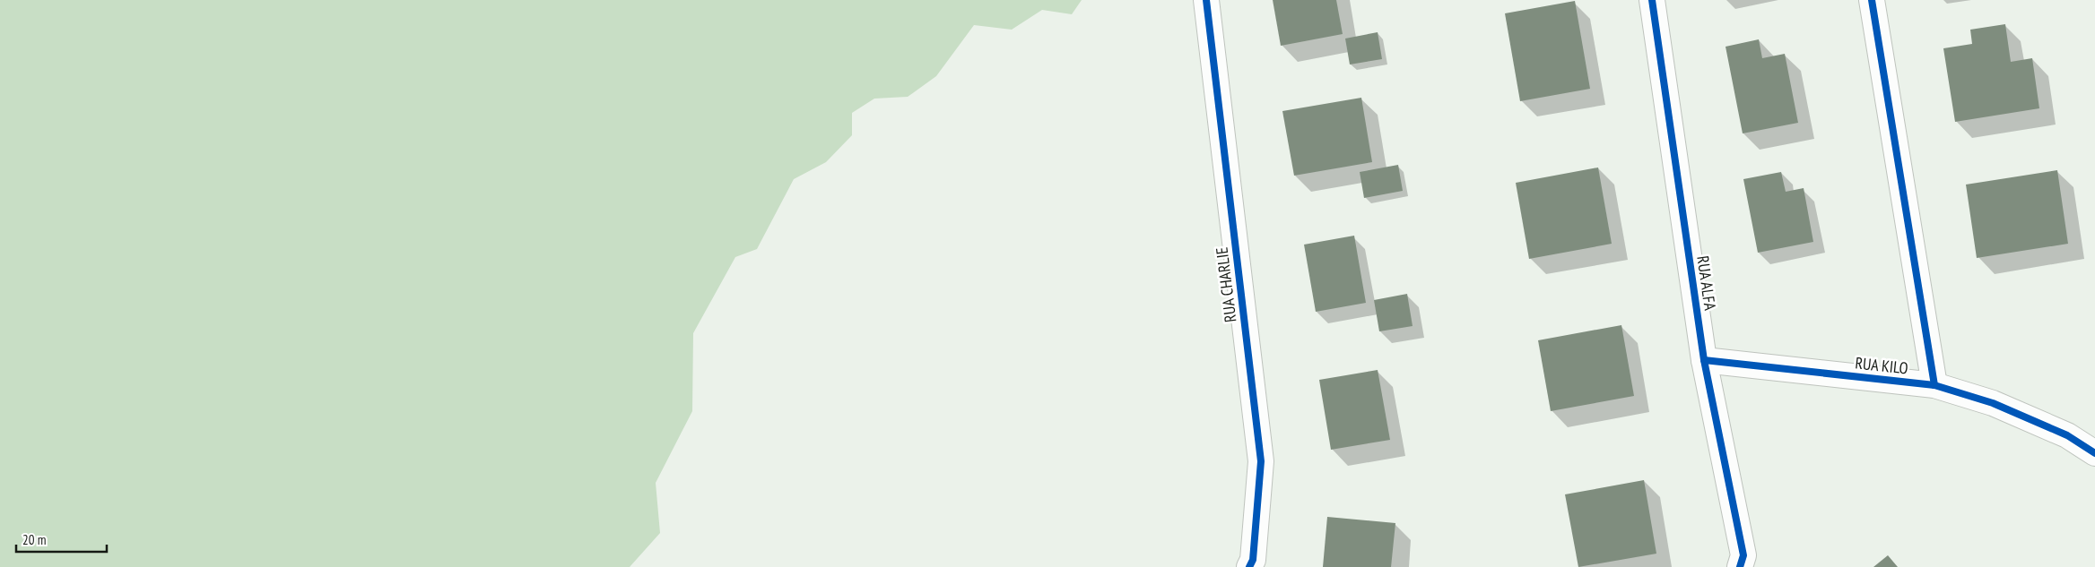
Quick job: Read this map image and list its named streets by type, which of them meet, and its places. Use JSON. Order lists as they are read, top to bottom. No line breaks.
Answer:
{"streets":{"street":["RUA ALFA","RUA CHARLIE","RUA KILO"]},"crossings":[["RUA ALFA","RUA KILO"]],"scale_bar":"20 m"}
